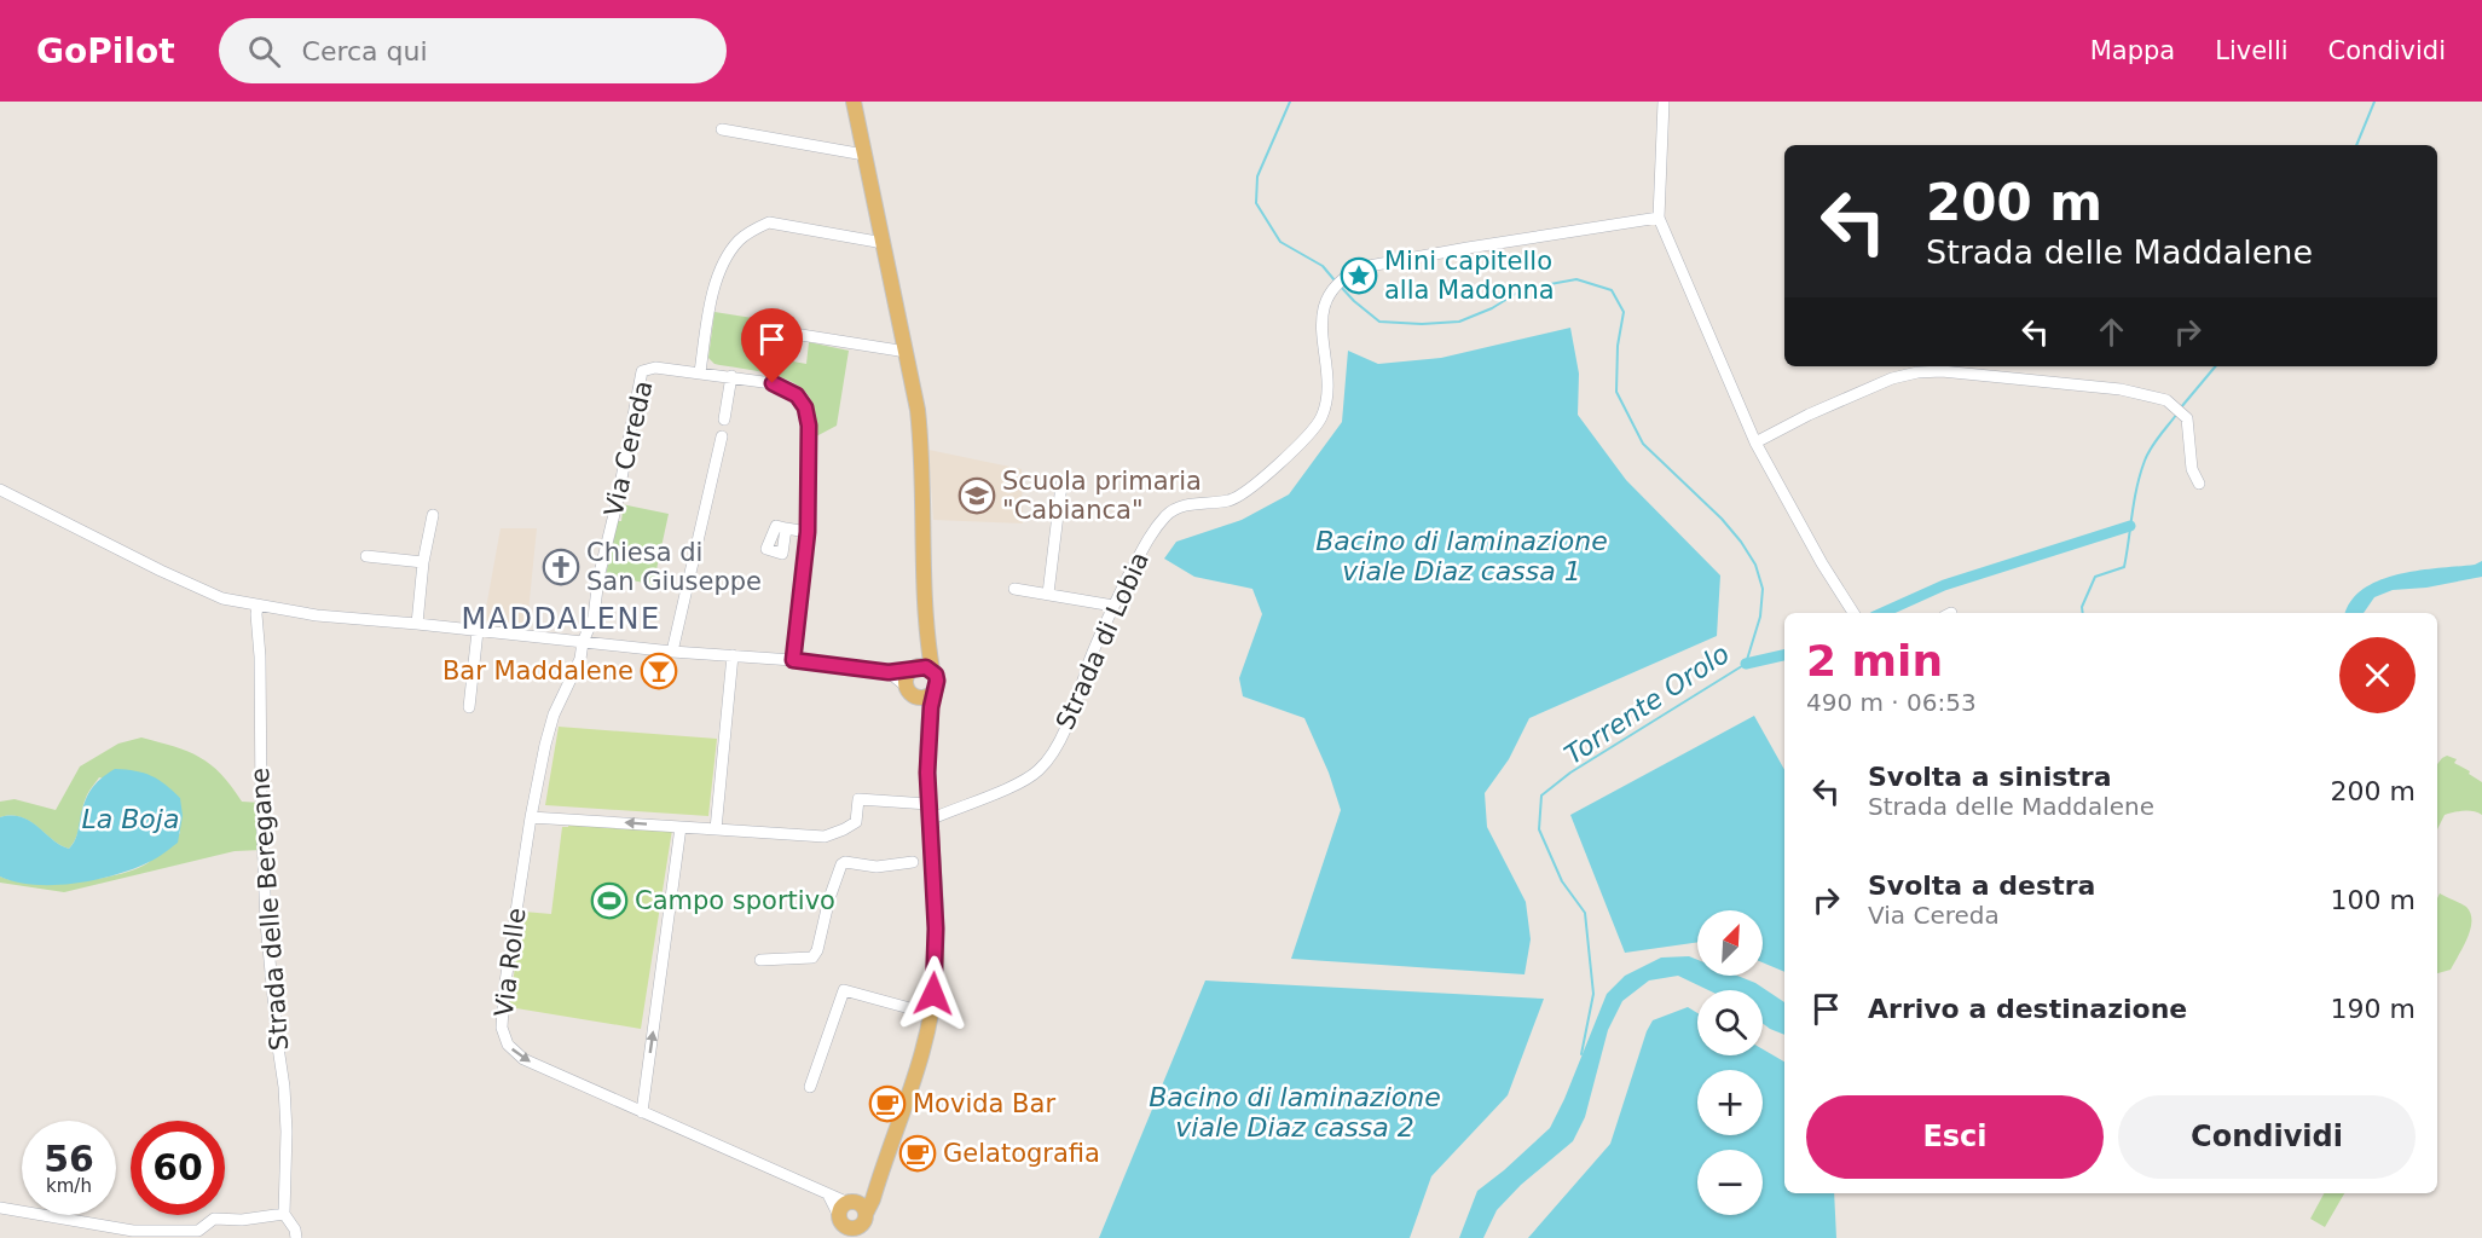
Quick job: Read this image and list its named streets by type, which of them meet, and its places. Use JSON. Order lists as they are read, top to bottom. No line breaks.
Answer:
{"streets":{"street":["Via Cereda","Strada di Lobia","Strada delle Beregane","Via Rolle"]},"crossings":[["Via Cereda","Via Rolle"]],"one_way":["Via Rolle"],"districts":["MADDALENE"],"water":["Bacino di laminazione viale Diaz cassa 1","Torrente Orolo","La Boja","Bacino di laminazione viale Diaz cassa 2"],"places":{"place":["Mini capitello alla Madonna"],"school or university":["Scuola primaria \"Cabianca\""],"church":["Chiesa di San Giuseppe"],"bar":["Bar Maddalene"],"sports":["Campo sportivo"],"cafe":["Movida Bar","Gelatografia"]},"north":"top right","page":{"header":"GoPilot","search":"Cerca qui","nav":["Mappa","Livelli","Condividi"],"turn":["200 m","Strada delle Maddalene"],"heading":["2 min","490 m · 06:53"],"list":[{"name":"Svolta a sinistra","note":"Strada delle Maddalene","value":"200 m"},{"name":"Svolta a destra","note":"Via Cereda","value":"100 m"},{"name":"Arrivo a destinazione","value":"190 m"}],"map_buttons":["+","−"],"buttons":["Esci","Condividi"],"speed":"56 km/h","limit":"60"}}
